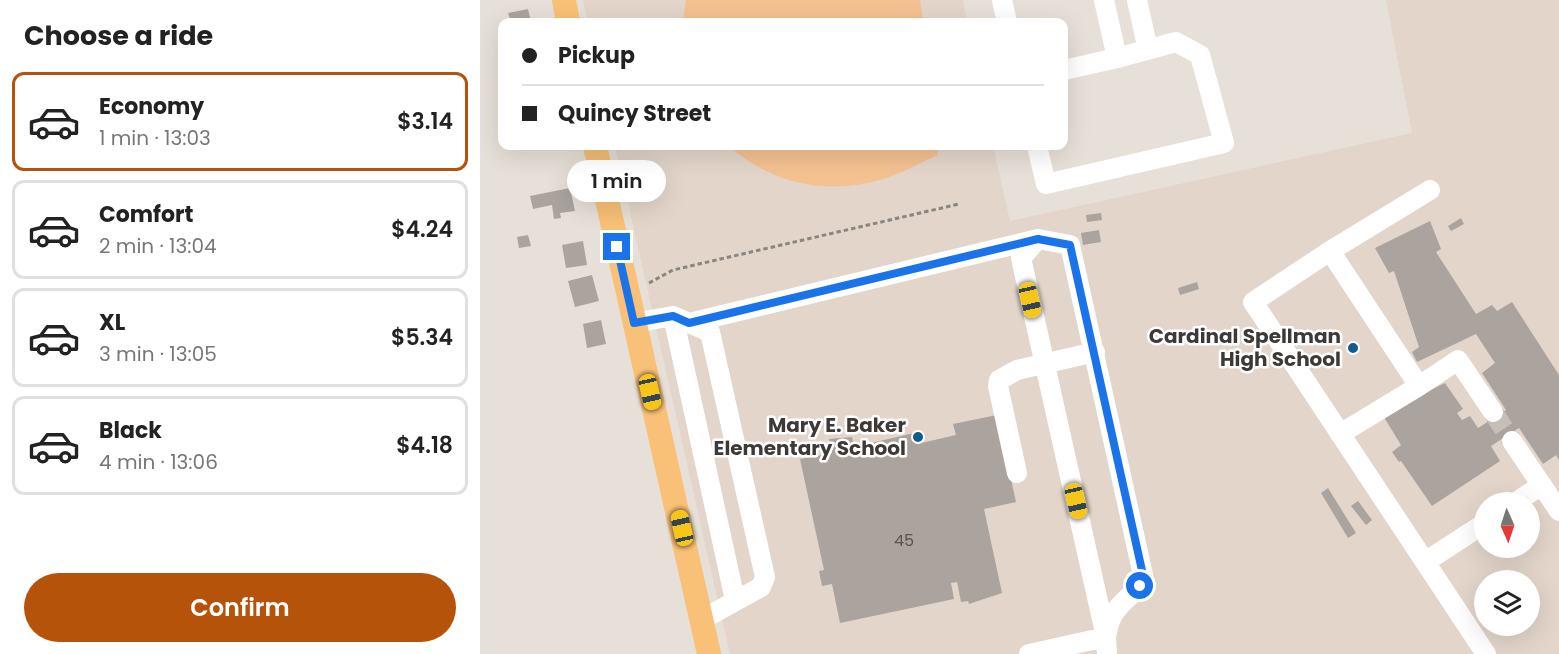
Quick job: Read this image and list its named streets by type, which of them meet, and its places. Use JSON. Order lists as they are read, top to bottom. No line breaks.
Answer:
{"places":["Cardinal Spellman High School","Mary E. Baker Elementary School"],"house_numbers":["45"],"north":"bottom","page":{"heading":"Choose a ride","banner":["Pickup","Quincy Street"],"list":[{"name":"Economy","note":"1 min · 13:03","value":"$3.14"},{"name":"Comfort","note":"2 min · 13:04","value":"$4.24"},{"name":"XL","note":"3 min · 13:05","value":"$5.34"},{"name":"Black","note":"4 min · 13:06","value":"$4.18"}],"bubble":"1 min","buttons":"Confirm"}}
